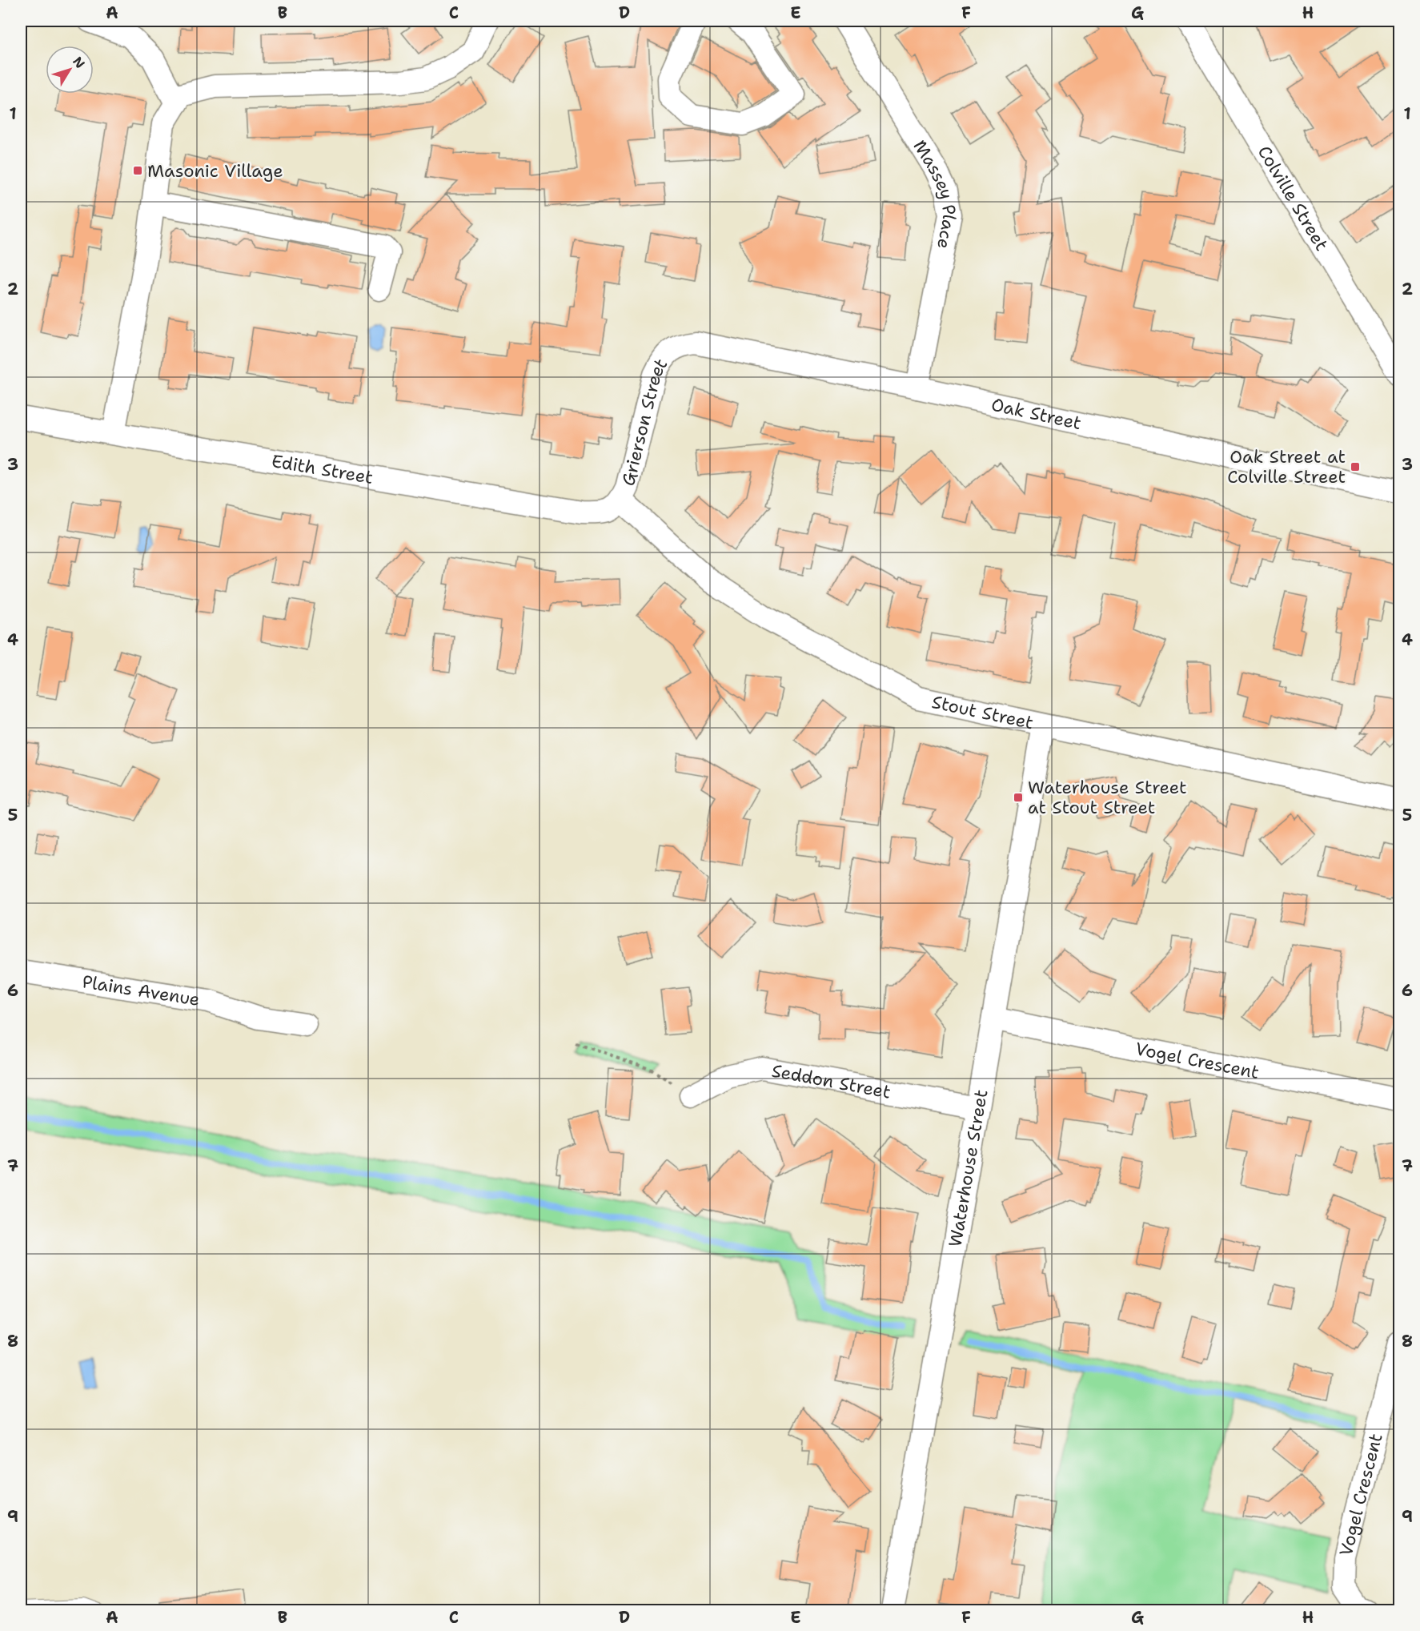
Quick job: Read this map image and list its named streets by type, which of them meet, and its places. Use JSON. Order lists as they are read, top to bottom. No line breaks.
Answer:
{"streets":{"street":["Massey Place","Colville Street","Oak Street","Grierson Street","Edith Street","Stout Street","Plains Avenue","Vogel Crescent","Seddon Street","Waterhouse Street"]},"crossings":[["Massey Place","Oak Street"],["Oak Street","Grierson Street"],["Grierson Street","Edith Street"],["Grierson Street","Stout Street"],["Edith Street","Stout Street"],["Stout Street","Waterhouse Street"],["Vogel Crescent","Waterhouse Street"],["Seddon Street","Waterhouse Street"]],"places":{"transit":["Masonic Village","Oak Street at Colville Street","Waterhouse Street at Stout Street"]},"north":"top right","grid":{"columns":["A","B","C","D","E","F","G","H"],"rows":["1","2","3","4","5","6","7","8","9"]}}
